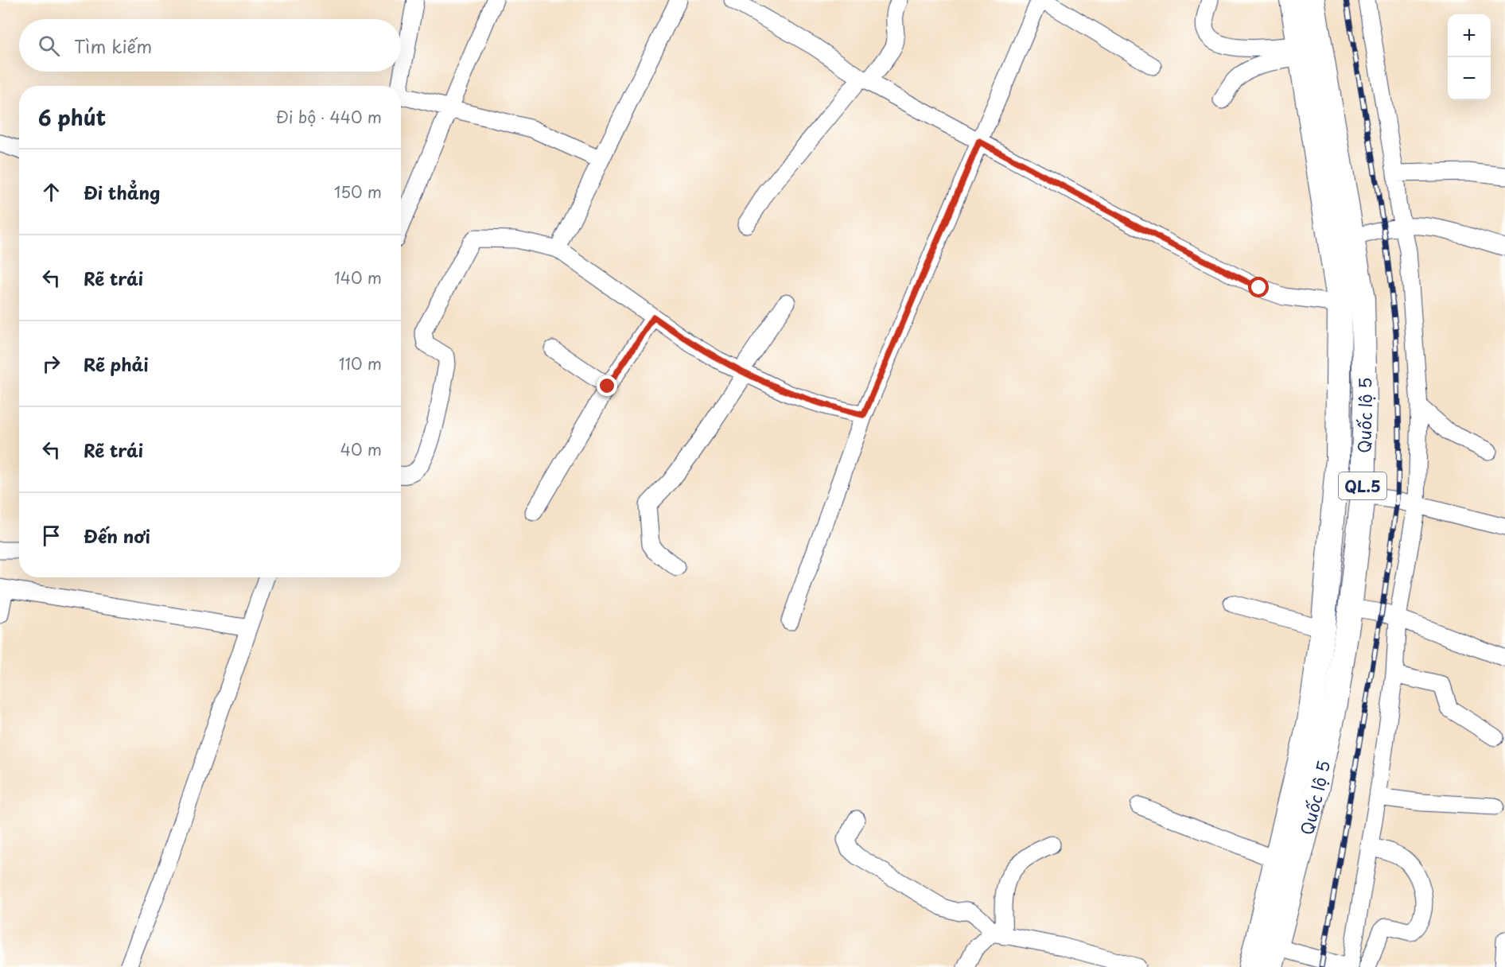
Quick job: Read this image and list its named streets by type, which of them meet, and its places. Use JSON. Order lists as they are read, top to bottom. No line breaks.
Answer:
{"streets":{"highway":["Quốc lộ 5","QL.5"]},"page":{"map_buttons":["+","−"],"search":"Tìm kiếm","heading":["6 phút","Đi bộ · 440 m"],"list":[["Đi thẳng","150 m"],["Rẽ trái","140 m"],["Rẽ phải","110 m"],["Rẽ trái","40 m"],"Đến nơi"]}}
